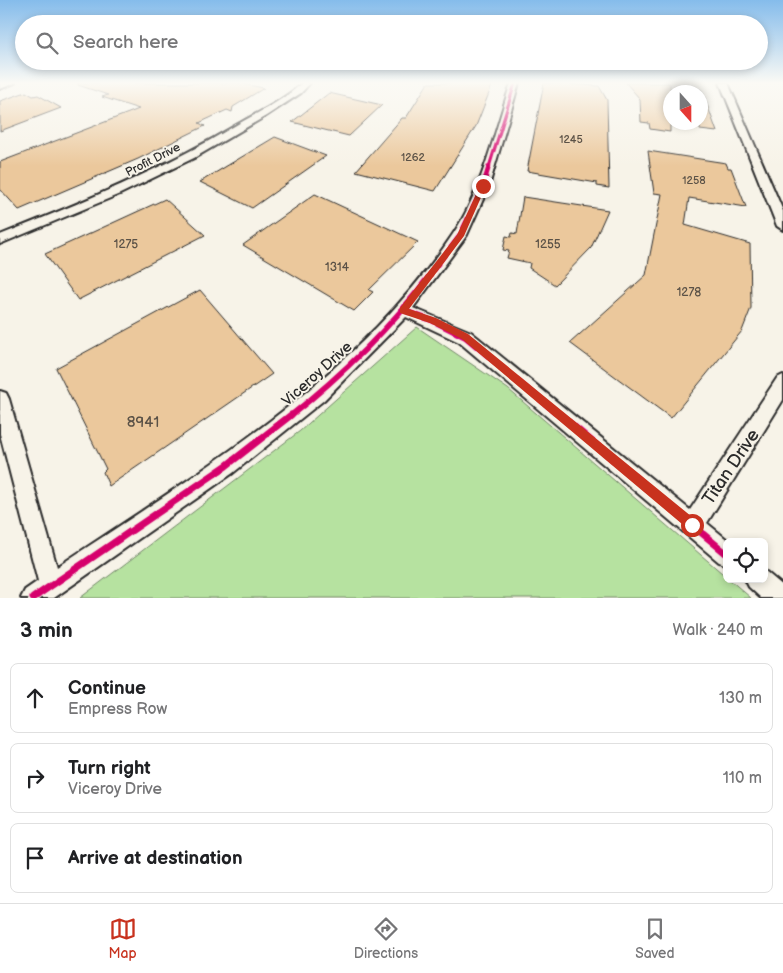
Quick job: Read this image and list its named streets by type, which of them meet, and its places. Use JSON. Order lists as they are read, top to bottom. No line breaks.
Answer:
{"streets":{"street":["Profit Drive","Viceroy Drive","Titan Drive"]},"house_numbers":["1245","1262","1258","1275","1255","1314","1278","8941"],"north":"bottom","page":{"search":"Search here","heading":["3 min","Walk · 240 m"],"list":[["Continue","Empress Row","130 m"],["Turn right","Viceroy Drive","110 m"],"Arrive at destination"],"nav":["Map","Directions","Saved"]}}
